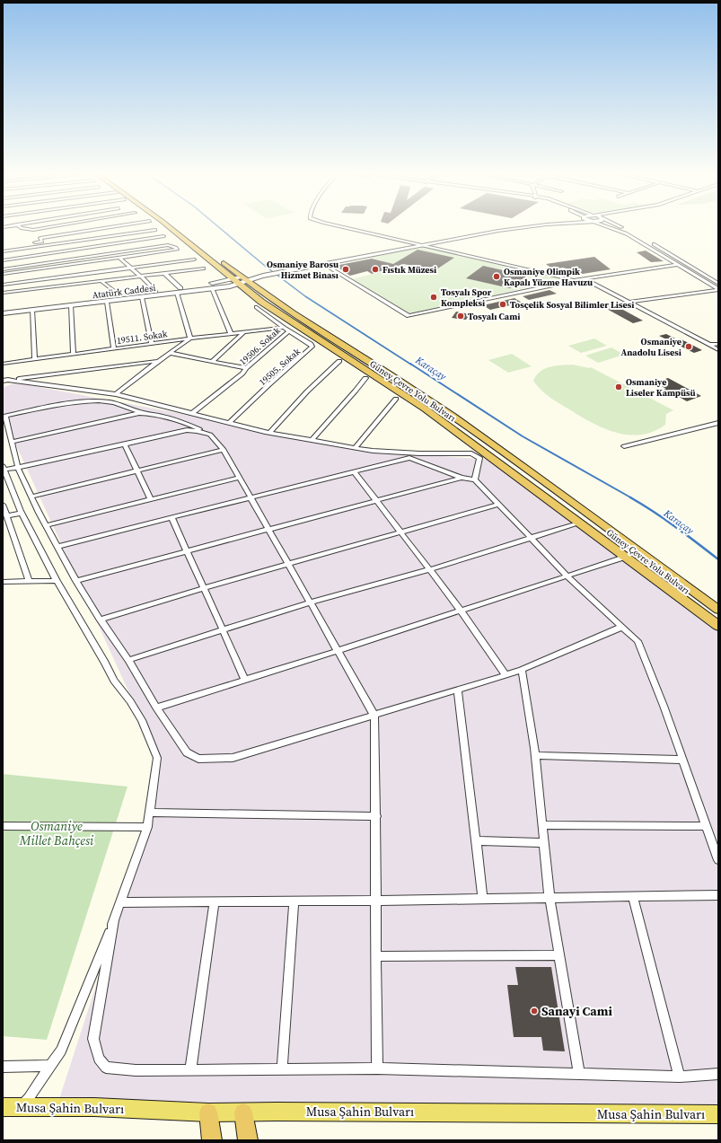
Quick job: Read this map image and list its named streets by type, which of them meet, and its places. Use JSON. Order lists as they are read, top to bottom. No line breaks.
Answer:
{"streets":{"highway":["Güney Çevre Yolu Bulvarı"],"main road":["Musa Şahin Bulvarı"],"street":["Atatürk Caddesi","19511. Sokak","19506. Sokak","19505. Sokak"]},"crossings":[["Atatürk Caddesi","Güney Çevre Yolu Bulvarı"],["19511. Sokak","19505. Sokak"],["19506. Sokak","19505. Sokak"]],"water":["Karaçay"],"parks":["Osmaniye Millet Bahçesi"],"places":["Osmaniye Barosu Hizmet Binası","Fıstık Müzesi","Osmaniye Olimpik Kapalı Yüzme Havuzu","Tosyalı Spor Kompleksi","Tosçelik Sosyal Bilimler Lisesi","Tosyalı Cami","Osmaniye Anadolu Lisesi","Osmaniye Liseler Kampüsü","Sanayi Cami"]}
